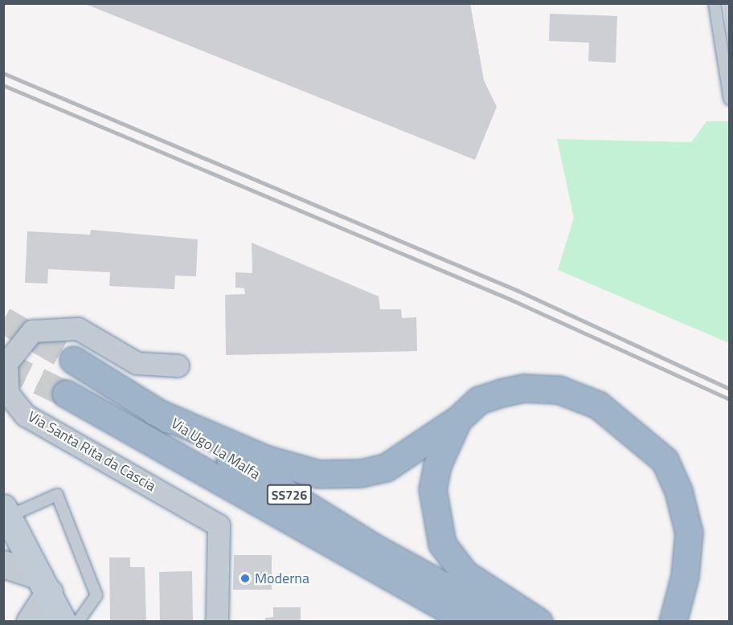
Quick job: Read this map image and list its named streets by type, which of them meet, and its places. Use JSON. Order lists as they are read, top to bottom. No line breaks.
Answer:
{"streets":{"highway":["Via Ugo La Malfa","SS726"],"street":["Via Santa Rita da Cascia"]},"places":["Moderna"]}
